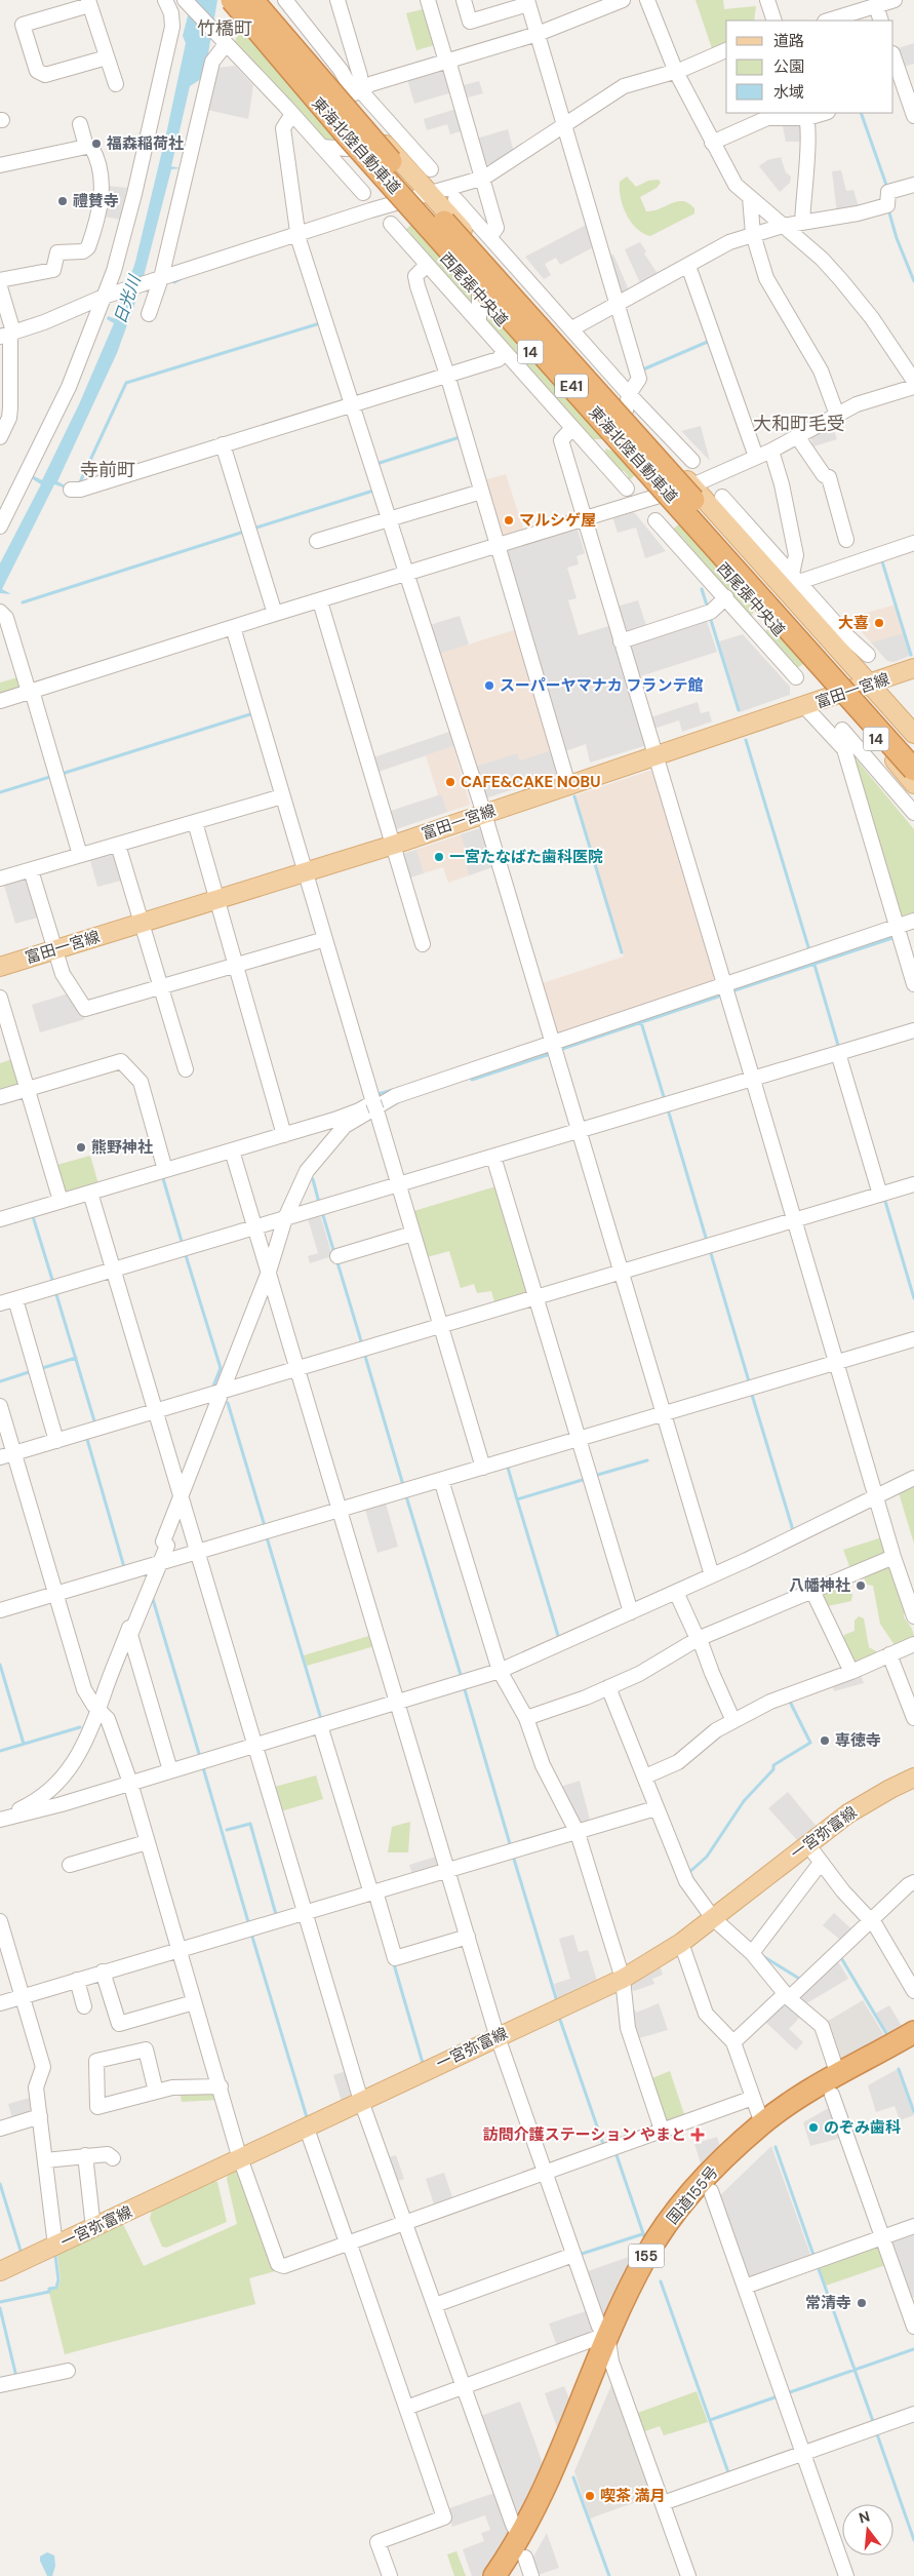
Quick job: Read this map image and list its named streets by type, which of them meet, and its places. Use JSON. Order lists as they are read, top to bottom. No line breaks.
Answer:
{"streets":{"highway":["東海北陸自動車道","E41","国道155号","155"],"main road":["西尾張中央道","14","富田一宮線","一宮弥富線"]},"crossings":[["東海北陸自動車道","西尾張中央道"],["西尾張中央道","富田一宮線"]],"districts":["竹橋町","大和町毛受","寺前町"],"water":["日光川"],"places":{"other":["福森稲荷社","禮賛寺","マルシゲ屋","大喜","スーパーヤマナカ フランテ館","CAFE&CAKE NOBU","一宮たなばた歯科医院","熊野神社","八幡神社","専徳寺","のぞみ歯科","常清寺","喫茶 満月"],"health":["訪問介護ステーション やまと"]},"legend":["道路","公園","水域"],"north":"top"}
